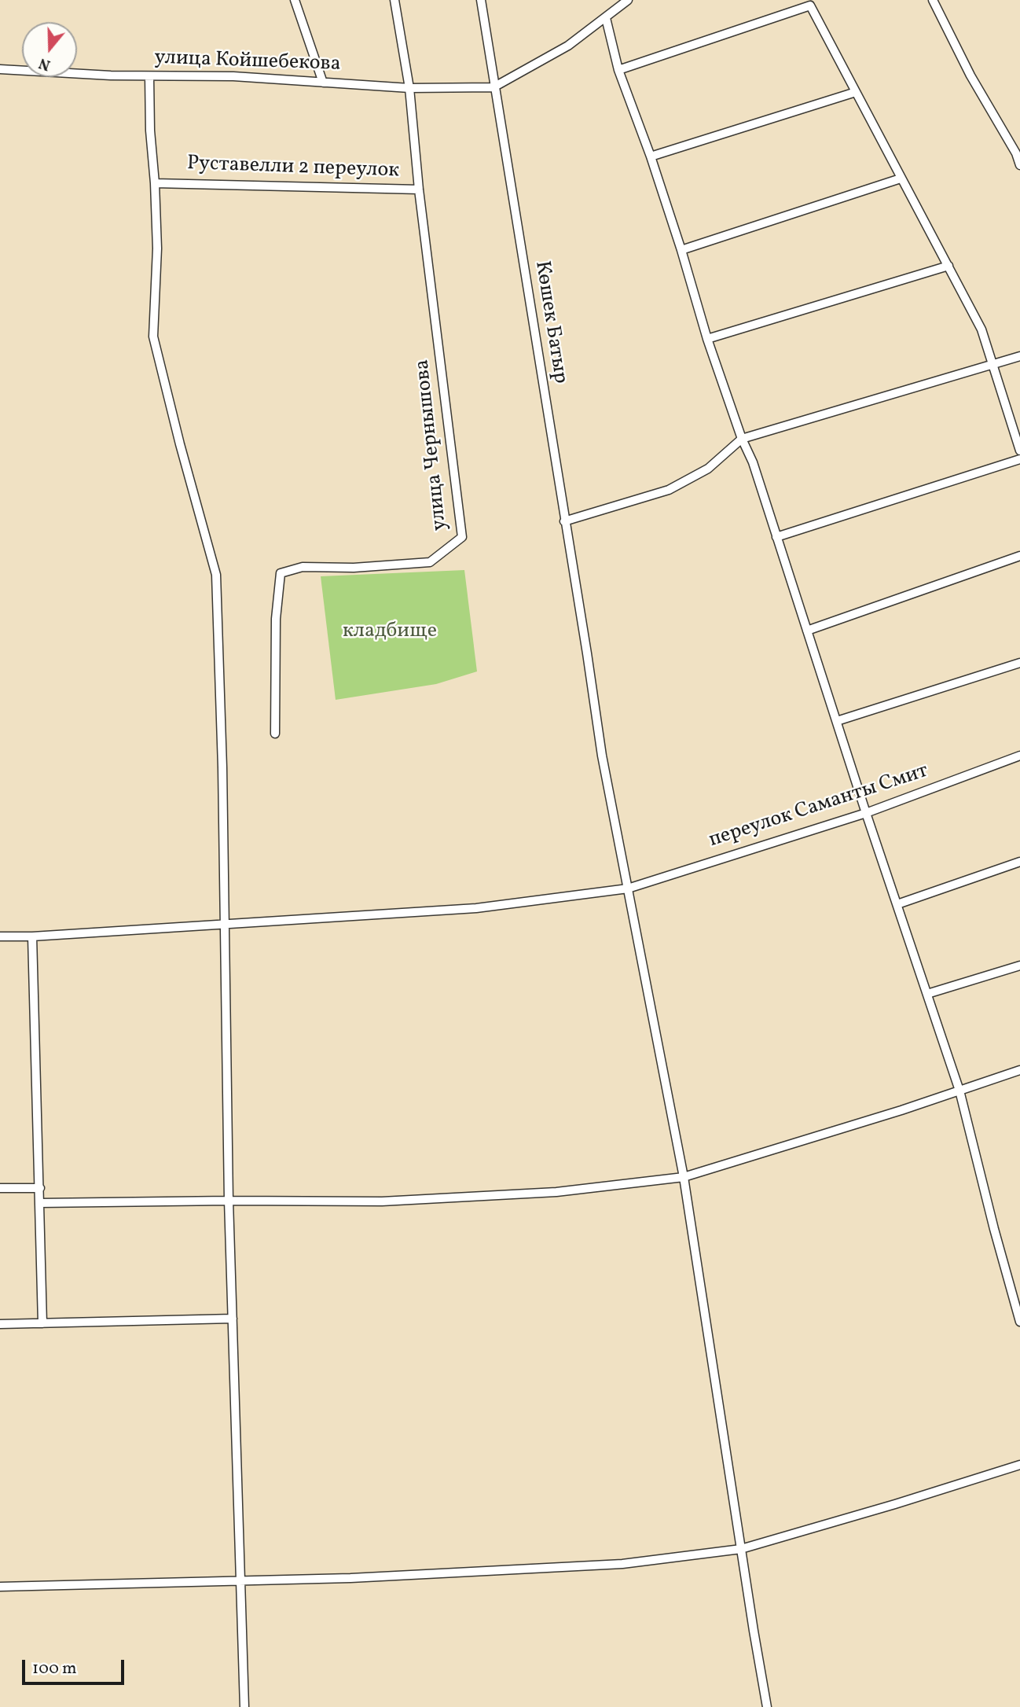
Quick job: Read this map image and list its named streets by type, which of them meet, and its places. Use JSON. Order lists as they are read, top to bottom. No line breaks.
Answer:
{"streets":{"street":["улица Койшебекова","Руставелли 2 переулок","Көшек Батыр","улица Чернышова","переулок Саманты Смит"]},"crossings":[["улица Койшебекова","Көшек Батыр"],["улица Койшебекова","улица Чернышова"],["Руставелли 2 переулок","улица Чернышова"],["Көшек Батыр","переулок Саманты Смит"]],"parks":["кладбище"],"scale_bar":"100 m","north":"bottom"}
